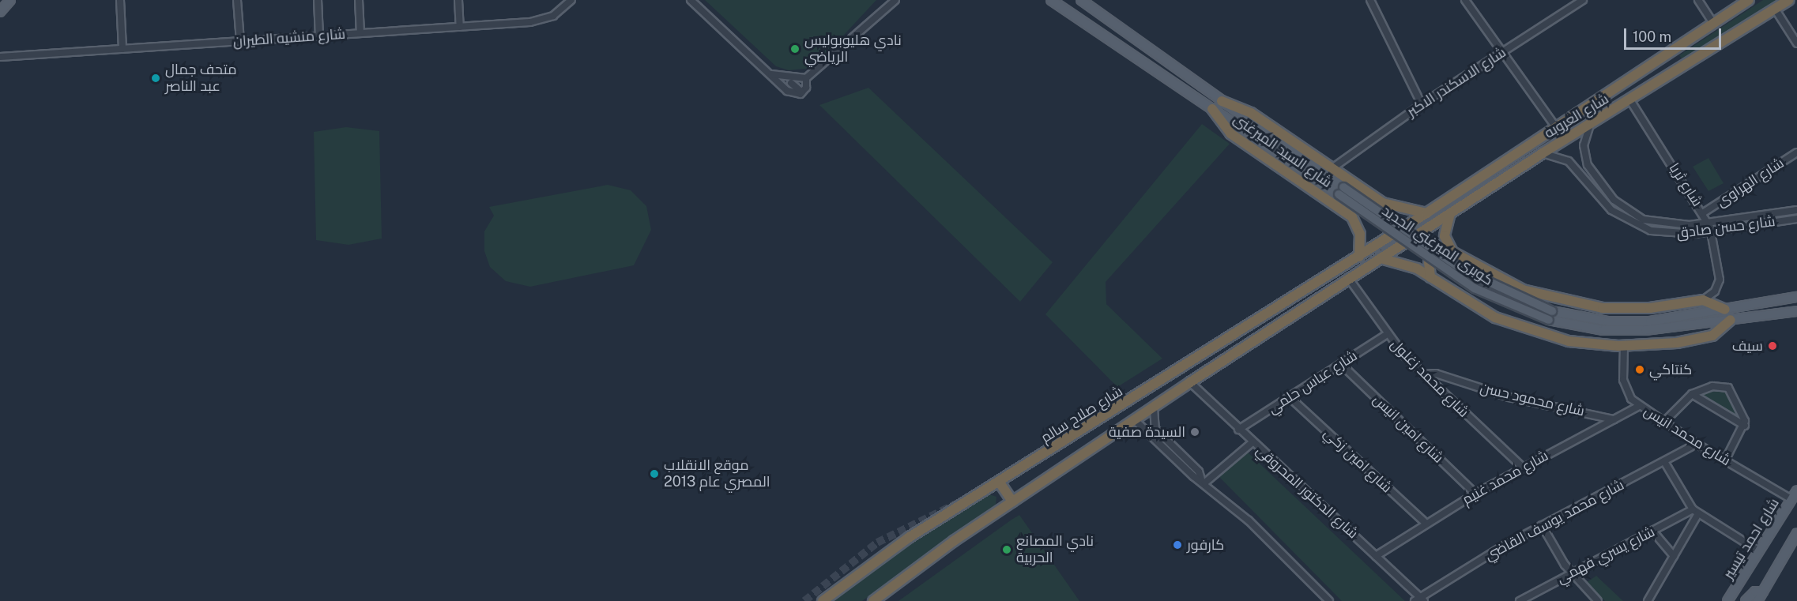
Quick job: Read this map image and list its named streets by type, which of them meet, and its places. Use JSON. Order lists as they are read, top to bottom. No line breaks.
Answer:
{"streets":{"highway":["شارع العروبه","شارع السيد الميرغنى","شارع صلاح سالم"],"main road":["كوبرى الميرغني الجديد","شارع احمد تيسير"],"street":["شارع منشيه الطيران","شارع الاسكندر الاكبر","شارع الهراوى","شارع ثريا","شارع حسن صادق","شارع محمد زغلول","شارع عباس حلمي","شارع محمود حسن","شارع امين انيس","شارع محمد انيس","شارع امين زكي","شارع محمد غنيم","شارع الدكتور المحروقي","شارع محمد يوسف القاضي","شارع يسري فهمي"]},"crossings":[["شارع الاسكندر الاكبر","شارع السيد الميرغنى"],["شارع العروبه","شارع السيد الميرغنى"],["شارع العروبه","شارع ثريا"],["شارع العروبه","شارع حسن صادق"],["شارع العروبه","شارع صلاح سالم"],["شارع السيد الميرغنى","كوبرى الميرغني الجديد"],["شارع السيد الميرغنى","شارع صلاح سالم"],["شارع الهراوى","شارع ثريا"],["شارع ثريا","شارع حسن صادق"],["شارع محمد زغلول","شارع عباس حلمي"],["شارع محمد زغلول","شارع محمود حسن"],["شارع محمد زغلول","شارع محمد غنيم"],["شارع عباس حلمي","شارع امين انيس"],["شارع عباس حلمي","شارع امين زكي"],["شارع عباس حلمي","شارع الدكتور المحروقي"],["شارع محمود حسن","شارع محمد غنيم"],["شارع امين انيس","شارع محمد غنيم"],["شارع محمد انيس","شارع محمد غنيم"],["شارع محمد انيس","شارع محمد يوسف القاضي"],["شارع محمد انيس","شارع احمد تيسير"],["شارع امين زكي","شارع محمد غنيم"],["شارع محمد غنيم","شارع الدكتور المحروقي"],["شارع الدكتور المحروقي","شارع محمد يوسف القاضي"]],"places":["نادي هليوبوليس الرياضي","متحف جمال عبد الناصر","سيف","كنتاكي","السيدة صفية","موقع الانقلاب المصري عام 2013","كارفور","نادي المصانع الحربية"],"scale_bar":"100 m"}
